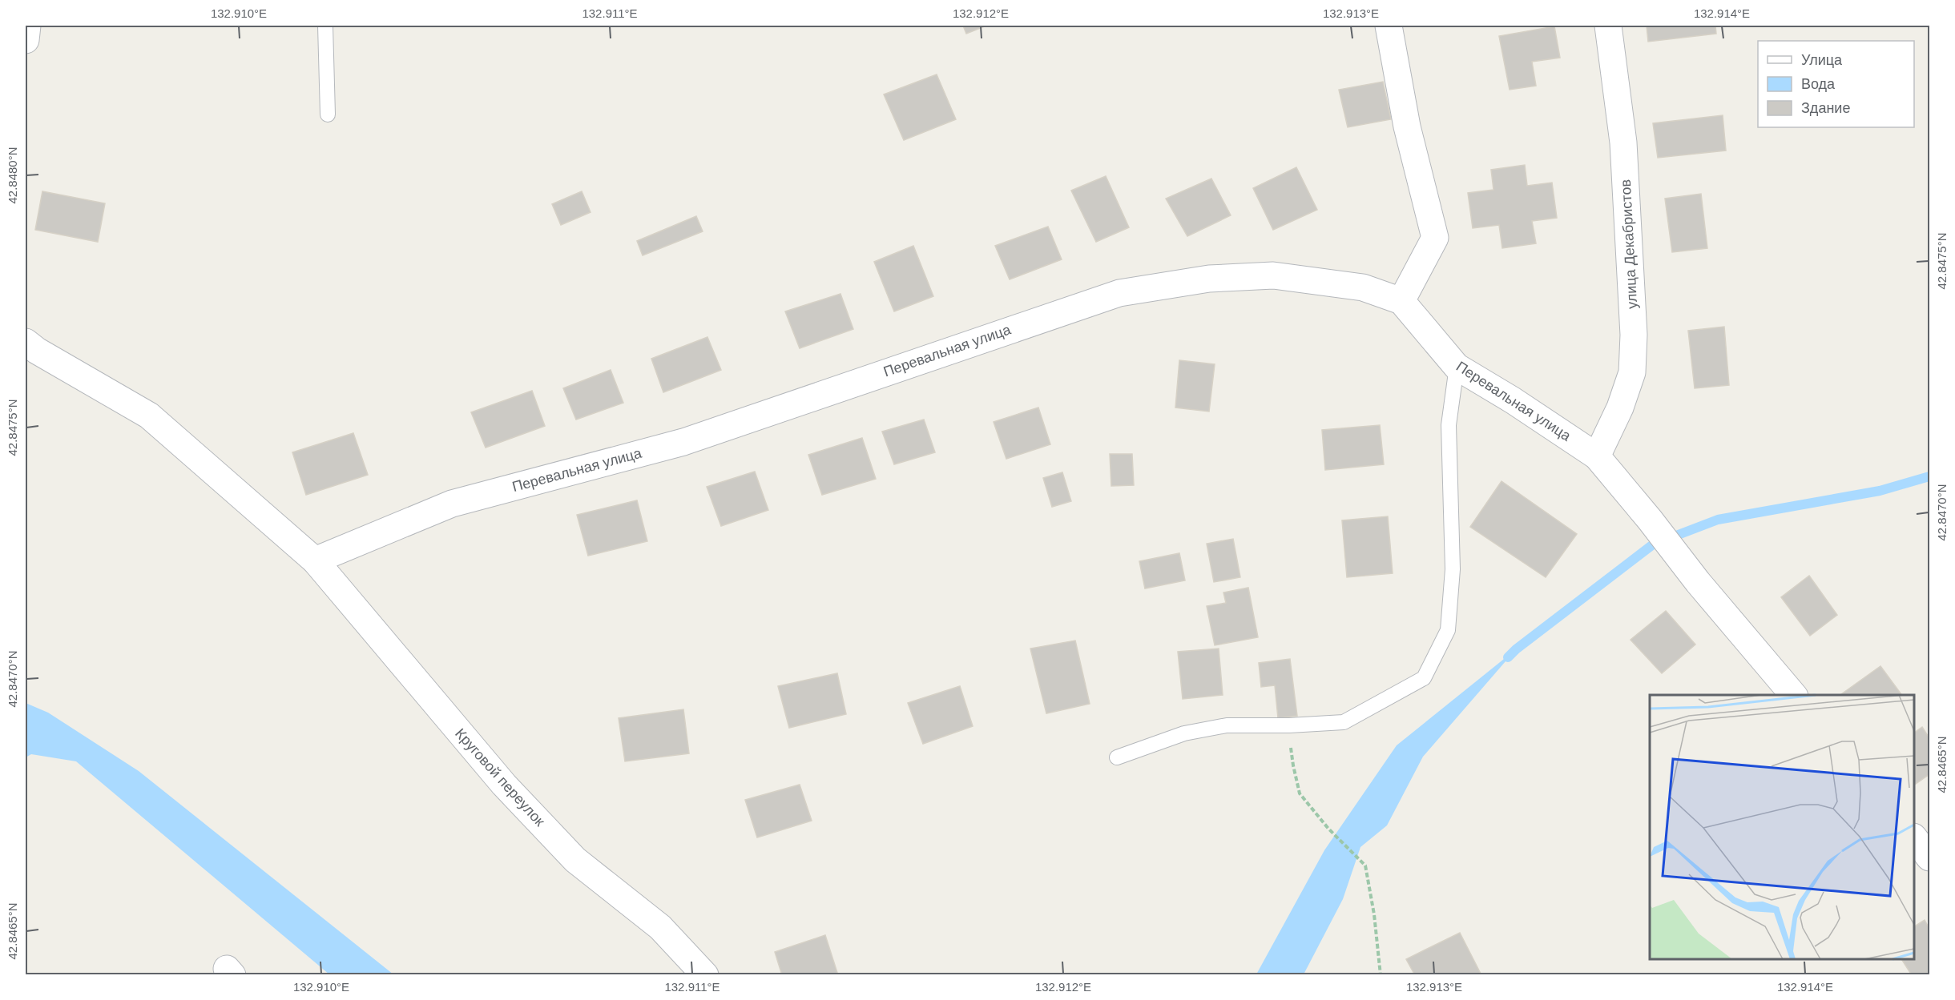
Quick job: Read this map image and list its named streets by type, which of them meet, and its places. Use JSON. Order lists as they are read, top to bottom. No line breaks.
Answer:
{"streets":{"street":["улица Декабристов","Перевальная улица","Круговой переулок"]},"crossings":[["улица Декабристов","Перевальная улица"],["Перевальная улица","Круговой переулок"]],"legend":["Улица","Вода","Здание"],"coordinates":["132.910°E","132.911°E","132.912°E","132.913°E","132.914°E","42.8480°N","42.8475°N","42.8470°N","42.8465°N"]}
